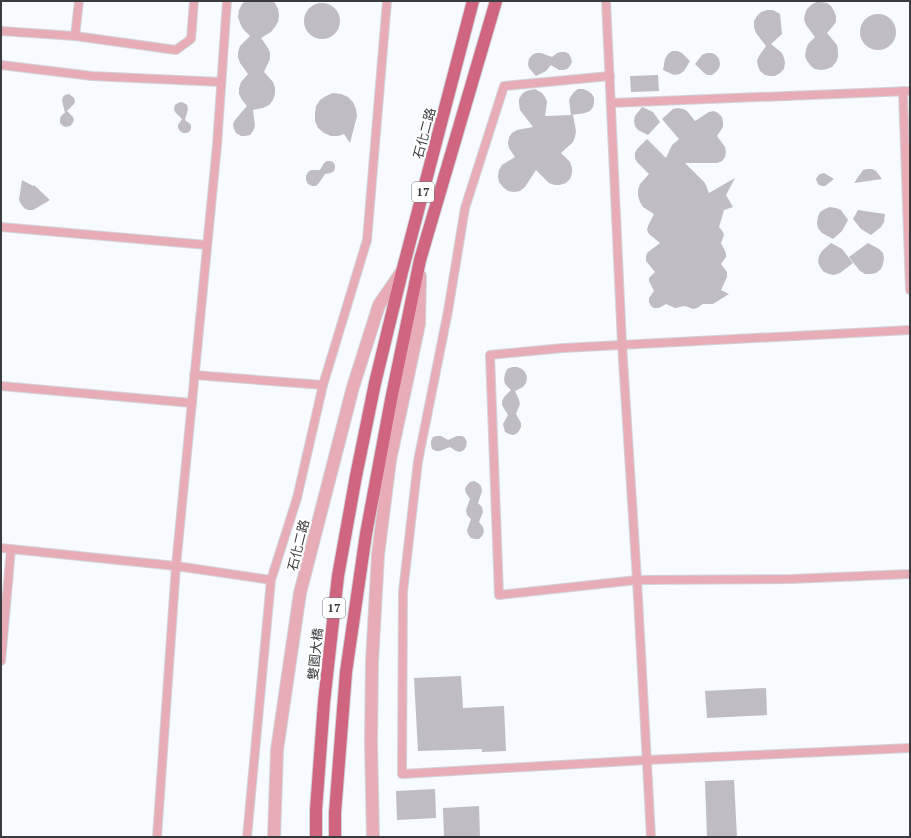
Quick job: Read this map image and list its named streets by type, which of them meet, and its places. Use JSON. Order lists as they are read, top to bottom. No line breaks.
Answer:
{"streets":{"main road":["石化二路","17","雙園大橋"]},"crossings":[["石化二路","雙園大橋"]]}
